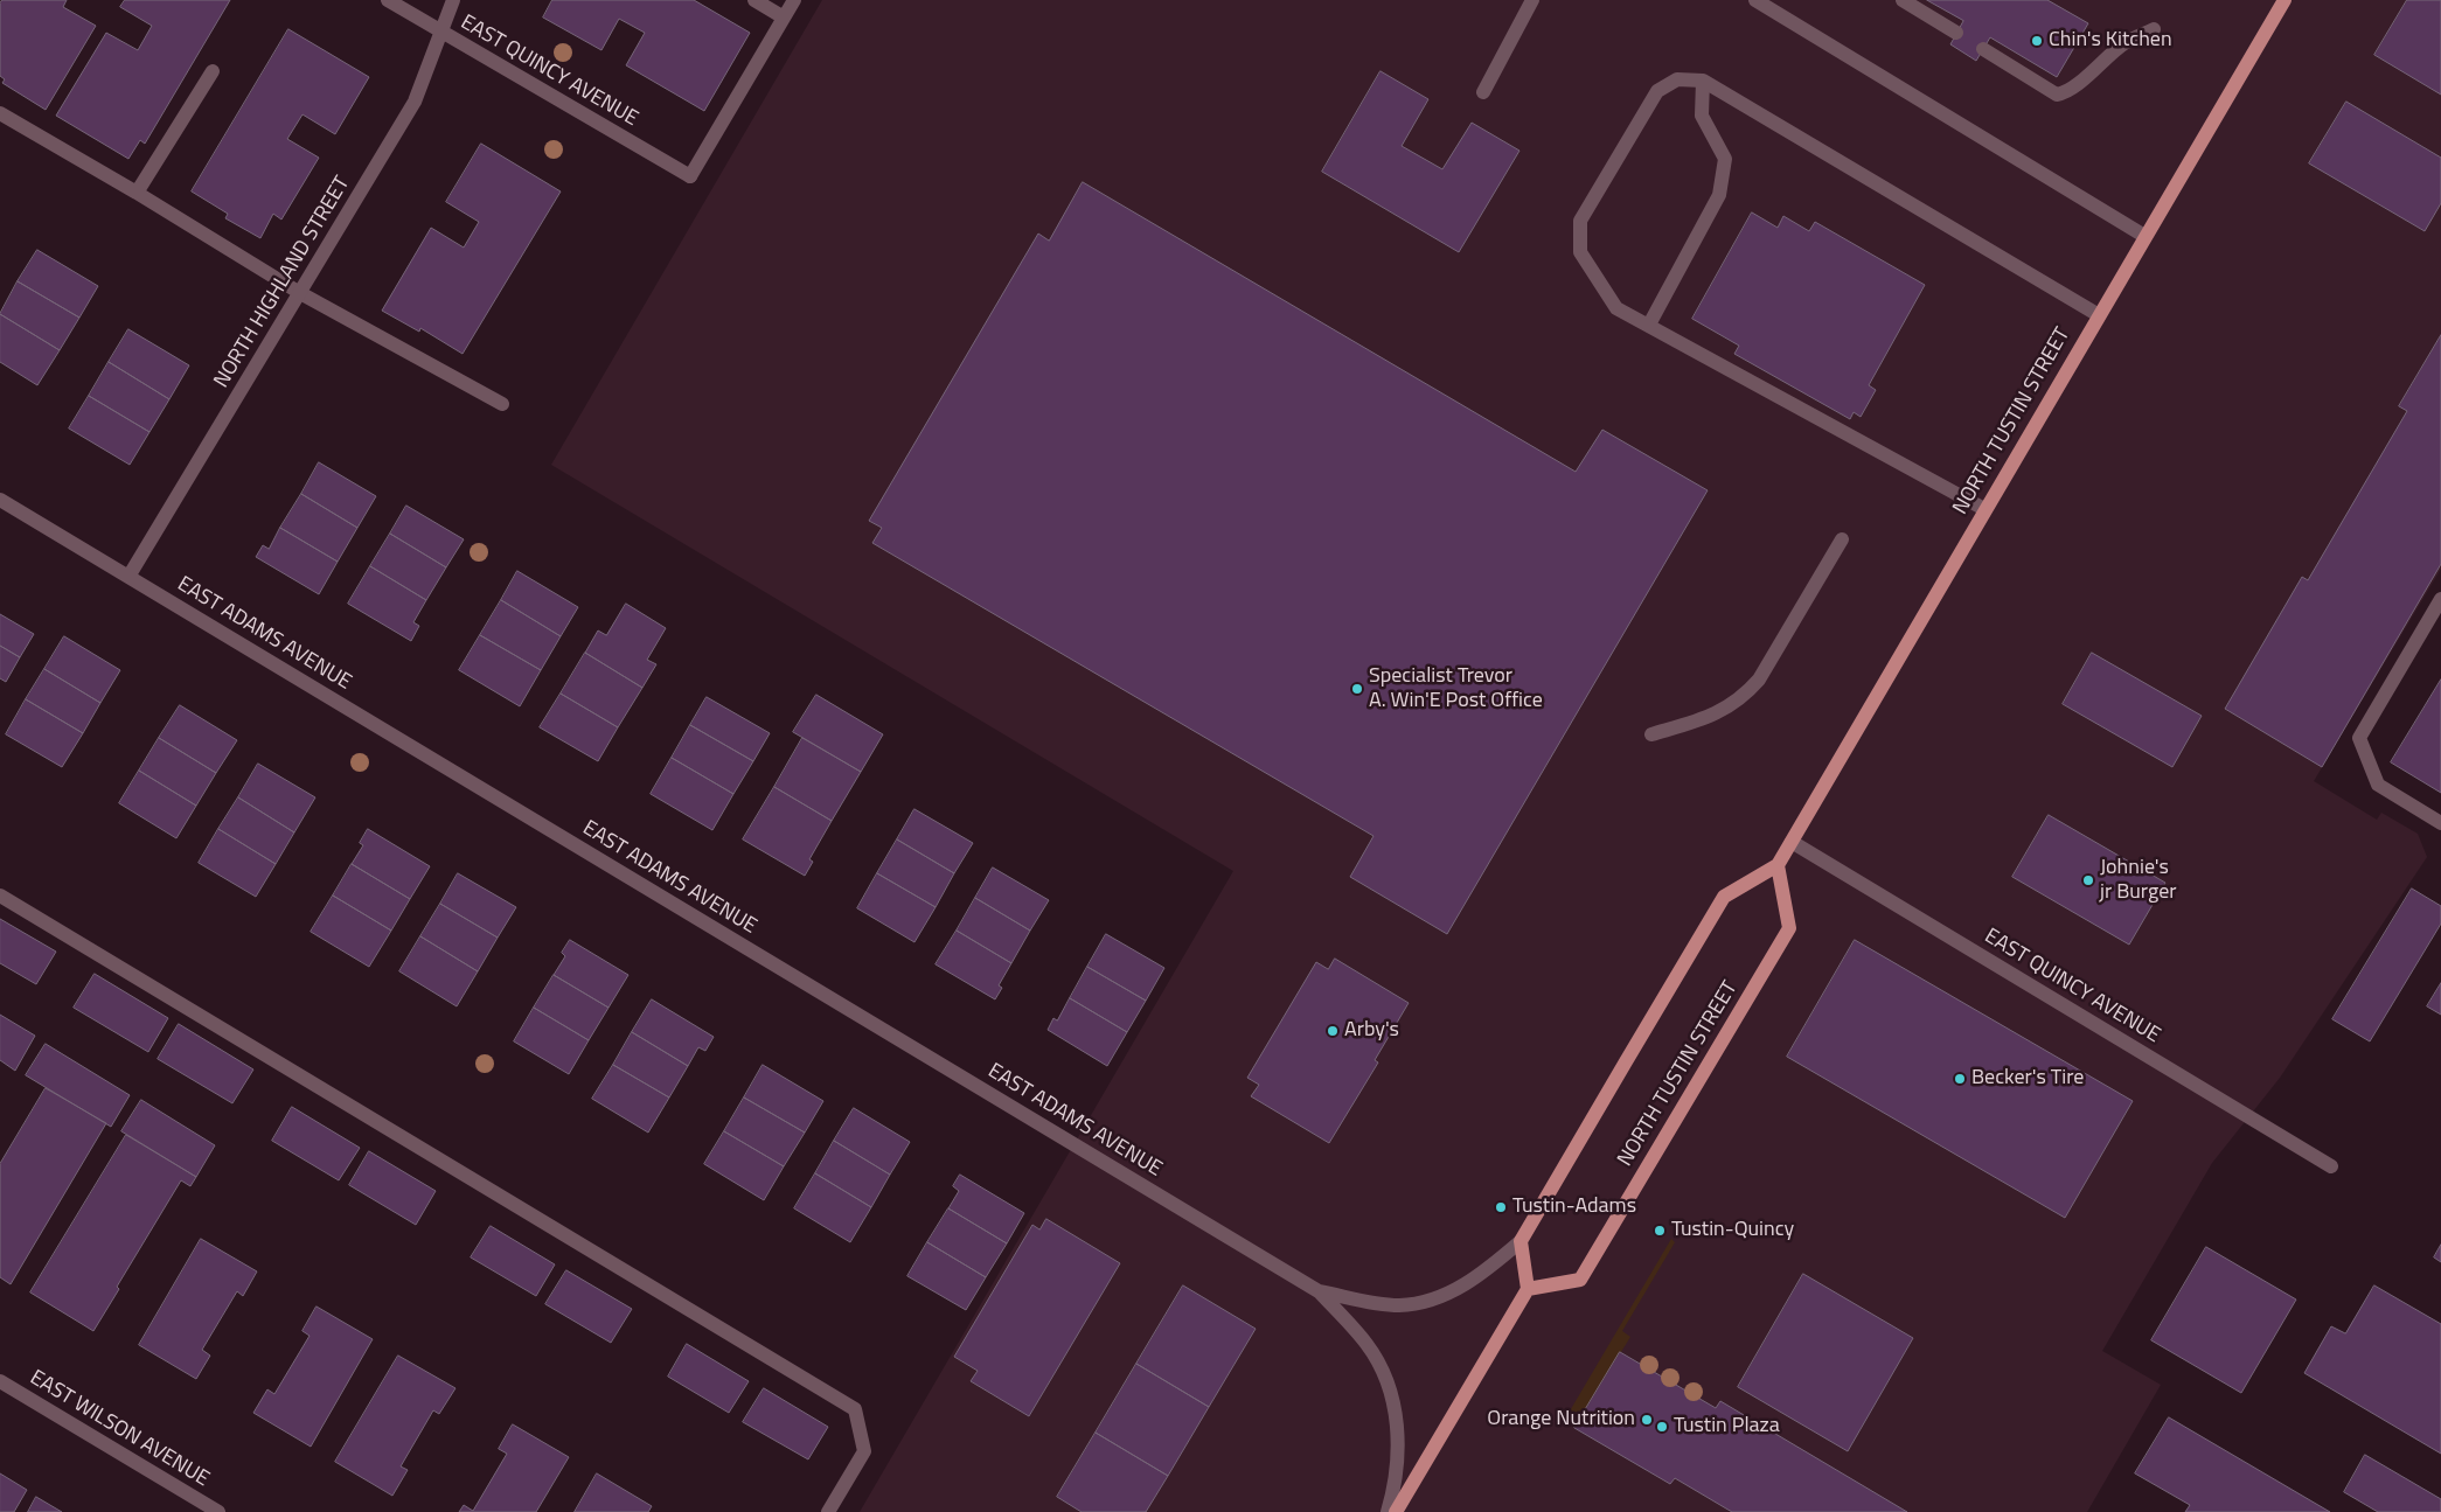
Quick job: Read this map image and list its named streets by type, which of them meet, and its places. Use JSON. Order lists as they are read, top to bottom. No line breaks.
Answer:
{"streets":{"main road":["NORTH TUSTIN STREET"],"street":["EAST QUINCY AVENUE","NORTH HIGHLAND STREET","EAST ADAMS AVENUE","EAST WILSON AVENUE"]},"crossings":[["EAST QUINCY AVENUE","NORTH HIGHLAND STREET"],["EAST QUINCY AVENUE","NORTH TUSTIN STREET"],["NORTH HIGHLAND STREET","EAST ADAMS AVENUE"],["NORTH TUSTIN STREET","EAST ADAMS AVENUE"]],"places":["Chin's Kitchen","Specialist Trevor A. Win'E Post Office","Johnie's jr Burger","Arby's","Becker's Tire","Tustin-Adams","Tustin-Quincy","Orange Nutrition","Tustin Plaza"]}
